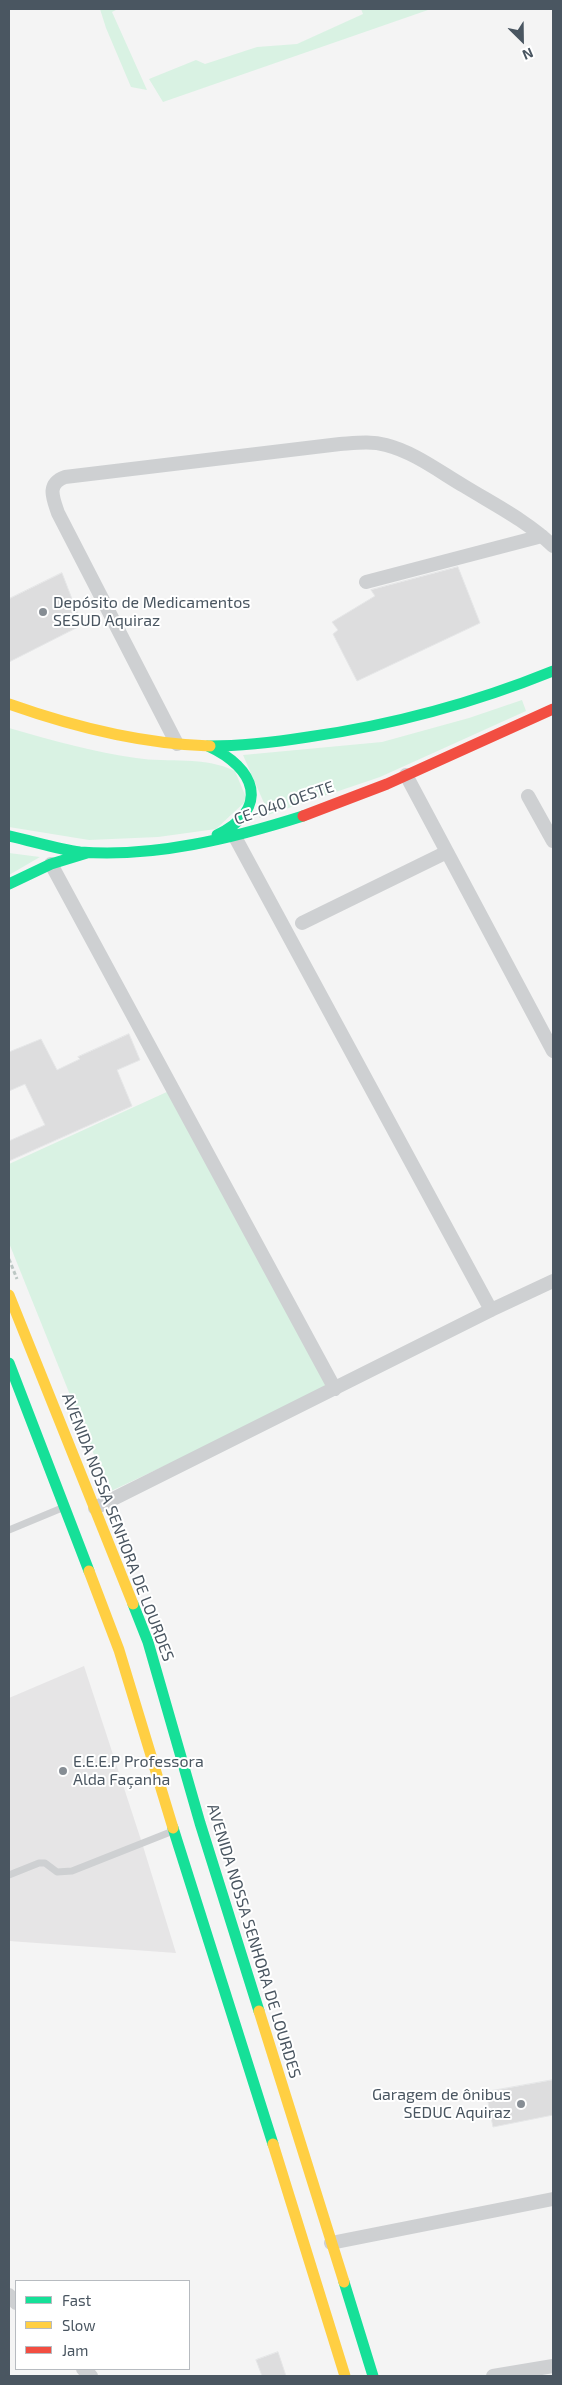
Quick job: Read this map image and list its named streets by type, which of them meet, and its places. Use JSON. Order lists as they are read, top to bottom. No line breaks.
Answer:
{"streets":{"main road":["CE-040 OESTE","AVENIDA NOSSA SENHORA DE LOURDES"]},"places":["Depósito de Medicamentos SESUD Aquiraz","E.E.E.P Professora Alda Façanha","Garagem de ônibus SEDUC Aquiraz"],"legend":["Fast","Slow","Jam"],"north":"bottom right"}
